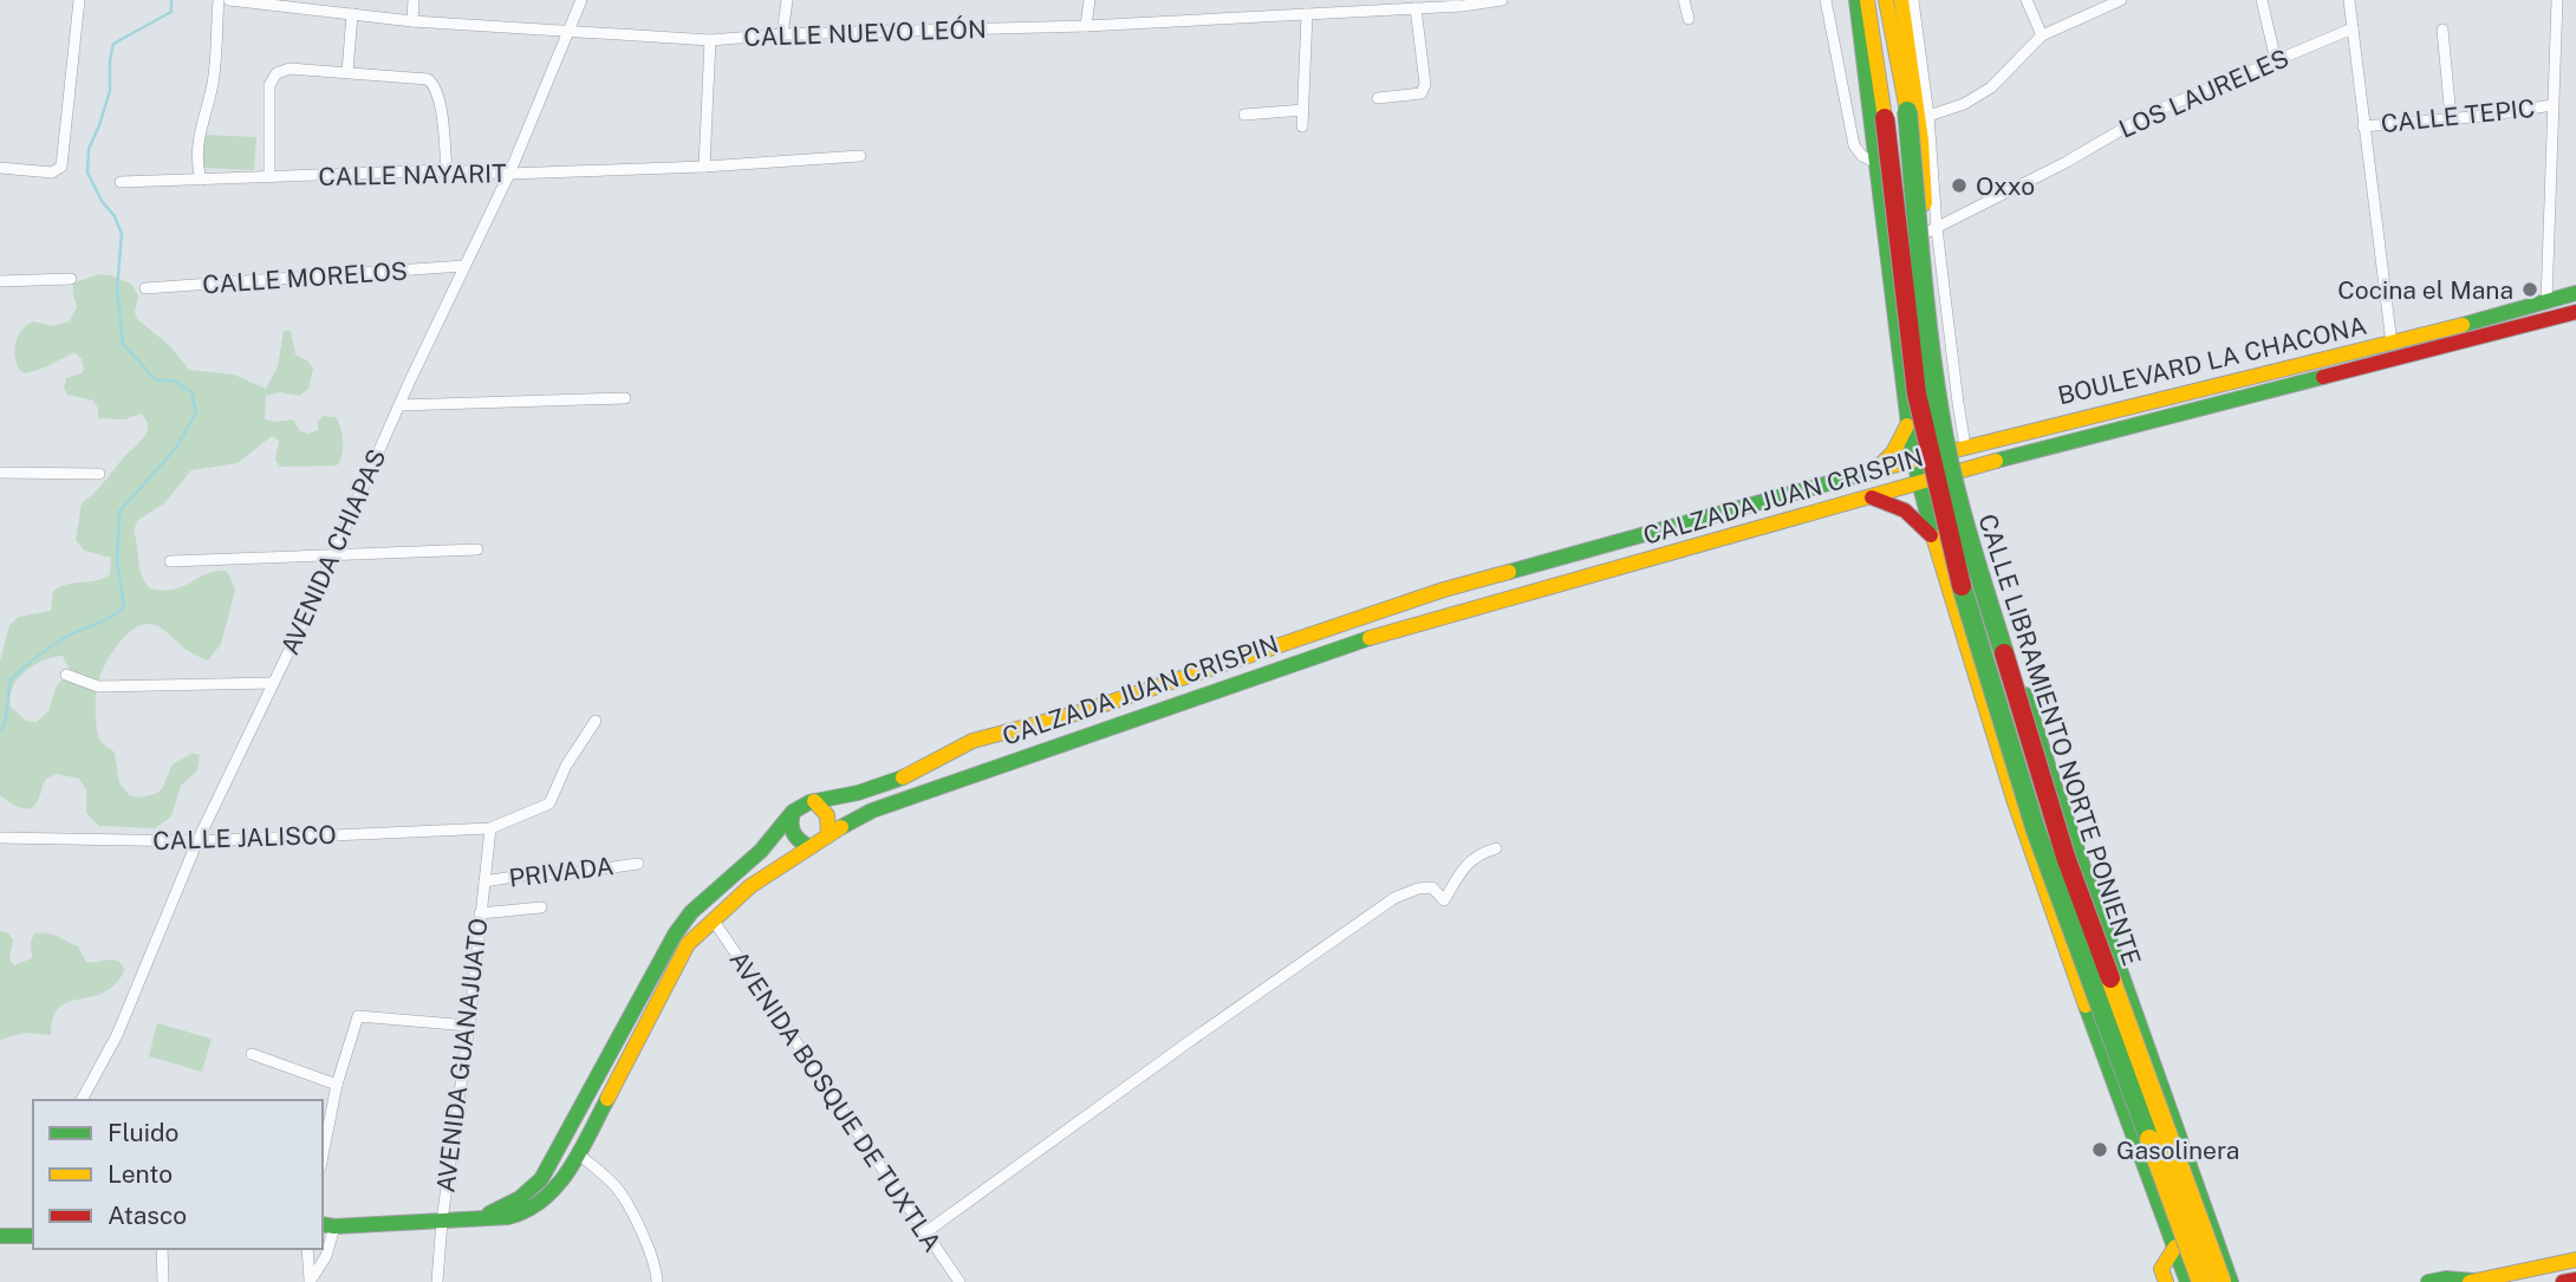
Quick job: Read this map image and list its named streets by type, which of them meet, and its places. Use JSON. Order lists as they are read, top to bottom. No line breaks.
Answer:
{"streets":{"main road":["BOULEVARD LA CHACONA","CALZADA JUAN CRISPIN","CALLE LIBRAMIENTO NORTE PONIENTE"],"street":["CALLE NUEVO LEÓN","LOS LAURELES","CALLE TEPIC","CALLE NAYARIT","CALLE MORELOS","AVENIDA CHIAPAS","CALLE JALISCO","PRIVADA","AVENIDA GUANAJUATO","AVENIDA BOSQUE DE TUXTLA"]},"crossings":[["CALLE NUEVO LEÓN","AVENIDA CHIAPAS"],["LOS LAURELES","CALLE LIBRAMIENTO NORTE PONIENTE"],["CALLE NAYARIT","AVENIDA CHIAPAS"],["CALLE MORELOS","AVENIDA CHIAPAS"],["BOULEVARD LA CHACONA","CALZADA JUAN CRISPIN"],["BOULEVARD LA CHACONA","CALLE LIBRAMIENTO NORTE PONIENTE"],["CALZADA JUAN CRISPIN","CALLE LIBRAMIENTO NORTE PONIENTE"],["CALZADA JUAN CRISPIN","AVENIDA GUANAJUATO"],["CALZADA JUAN CRISPIN","AVENIDA BOSQUE DE TUXTLA"],["AVENIDA CHIAPAS","CALLE JALISCO"],["CALLE JALISCO","AVENIDA GUANAJUATO"],["PRIVADA","AVENIDA GUANAJUATO"]],"places":["Oxxo","Cocina el Mana","Gasolinera"],"legend":["Fluido","Lento","Atasco"]}
